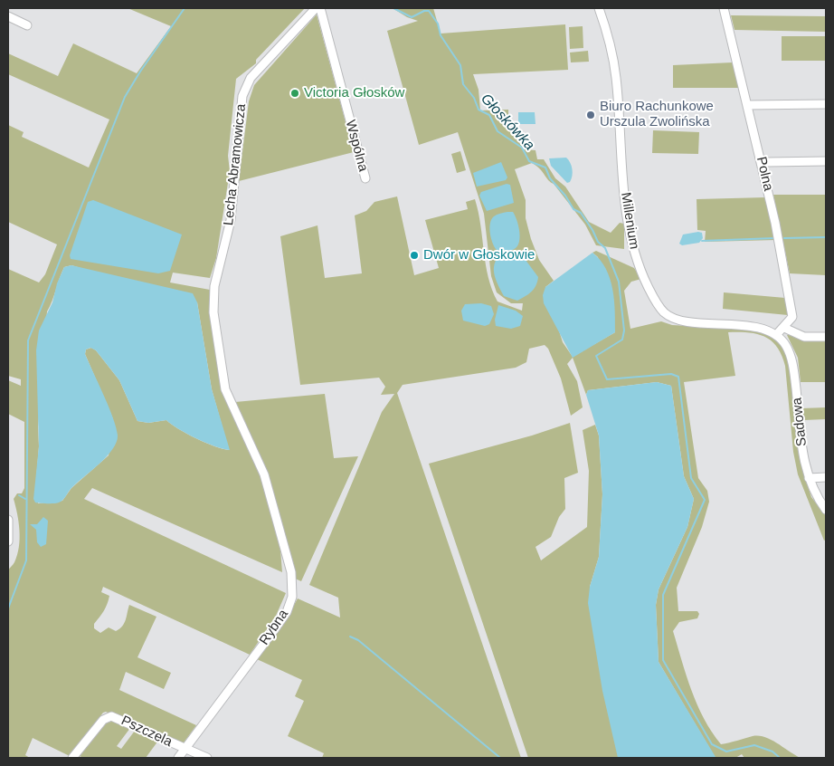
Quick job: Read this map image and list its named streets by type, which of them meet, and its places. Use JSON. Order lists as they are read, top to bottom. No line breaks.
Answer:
{"streets":{"street":["Wspólna","Lecha Abramowicza","Polna","Millenium","Sadowa","Rybna","Pszczela"]},"crossings":[["Lecha Abramowicza","Rybna"],["Millenium","Sadowa"],["Rybna","Pszczela"]],"water":["Głoskówka"],"places":["Victoria Głosków","Biuro Rachunkowe Urszula Zwolińska","Dwór w Głoskowie"]}
